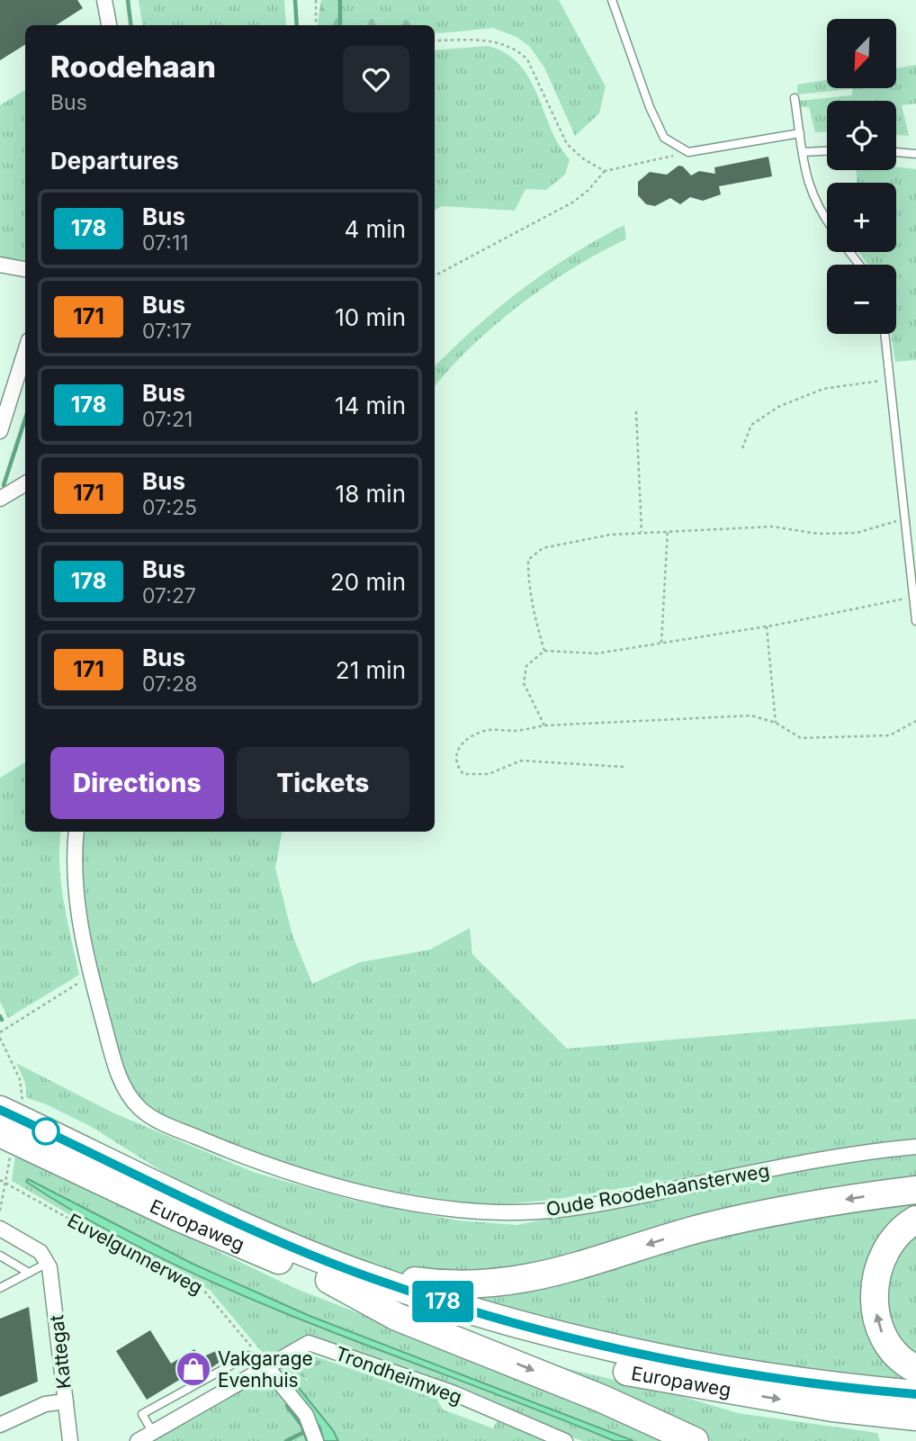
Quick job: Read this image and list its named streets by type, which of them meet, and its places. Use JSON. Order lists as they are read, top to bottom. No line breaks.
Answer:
{"streets":{"highway":["Europaweg"],"street":["Oude Roodehaansterweg","Kattegat","Trondheimweg"],"path":["Euvelgunnerweg"]},"crossings":[["Euvelgunnerweg","Trondheimweg"]],"places":{"shop":["Vakgarage Evenhuis"]},"lines":["bus line 178"],"north":"bottom left","page":{"on_map":"178","map_buttons":["+","−"],"heading":[["Roodehaan","Bus"],"Departures"],"list":[{"mark":"178","name":"Bus","note":"07:11","value":"4 min"},{"mark":"171","name":"Bus","note":"07:17","value":"10 min"},{"mark":"178","name":"Bus","note":"07:21","value":"14 min"},{"mark":"171","name":"Bus","note":"07:25","value":"18 min"},{"mark":"178","name":"Bus","note":"07:27","value":"20 min"},{"mark":"171","name":"Bus","note":"07:28","value":"21 min"}],"buttons":["Directions","Tickets"]}}
